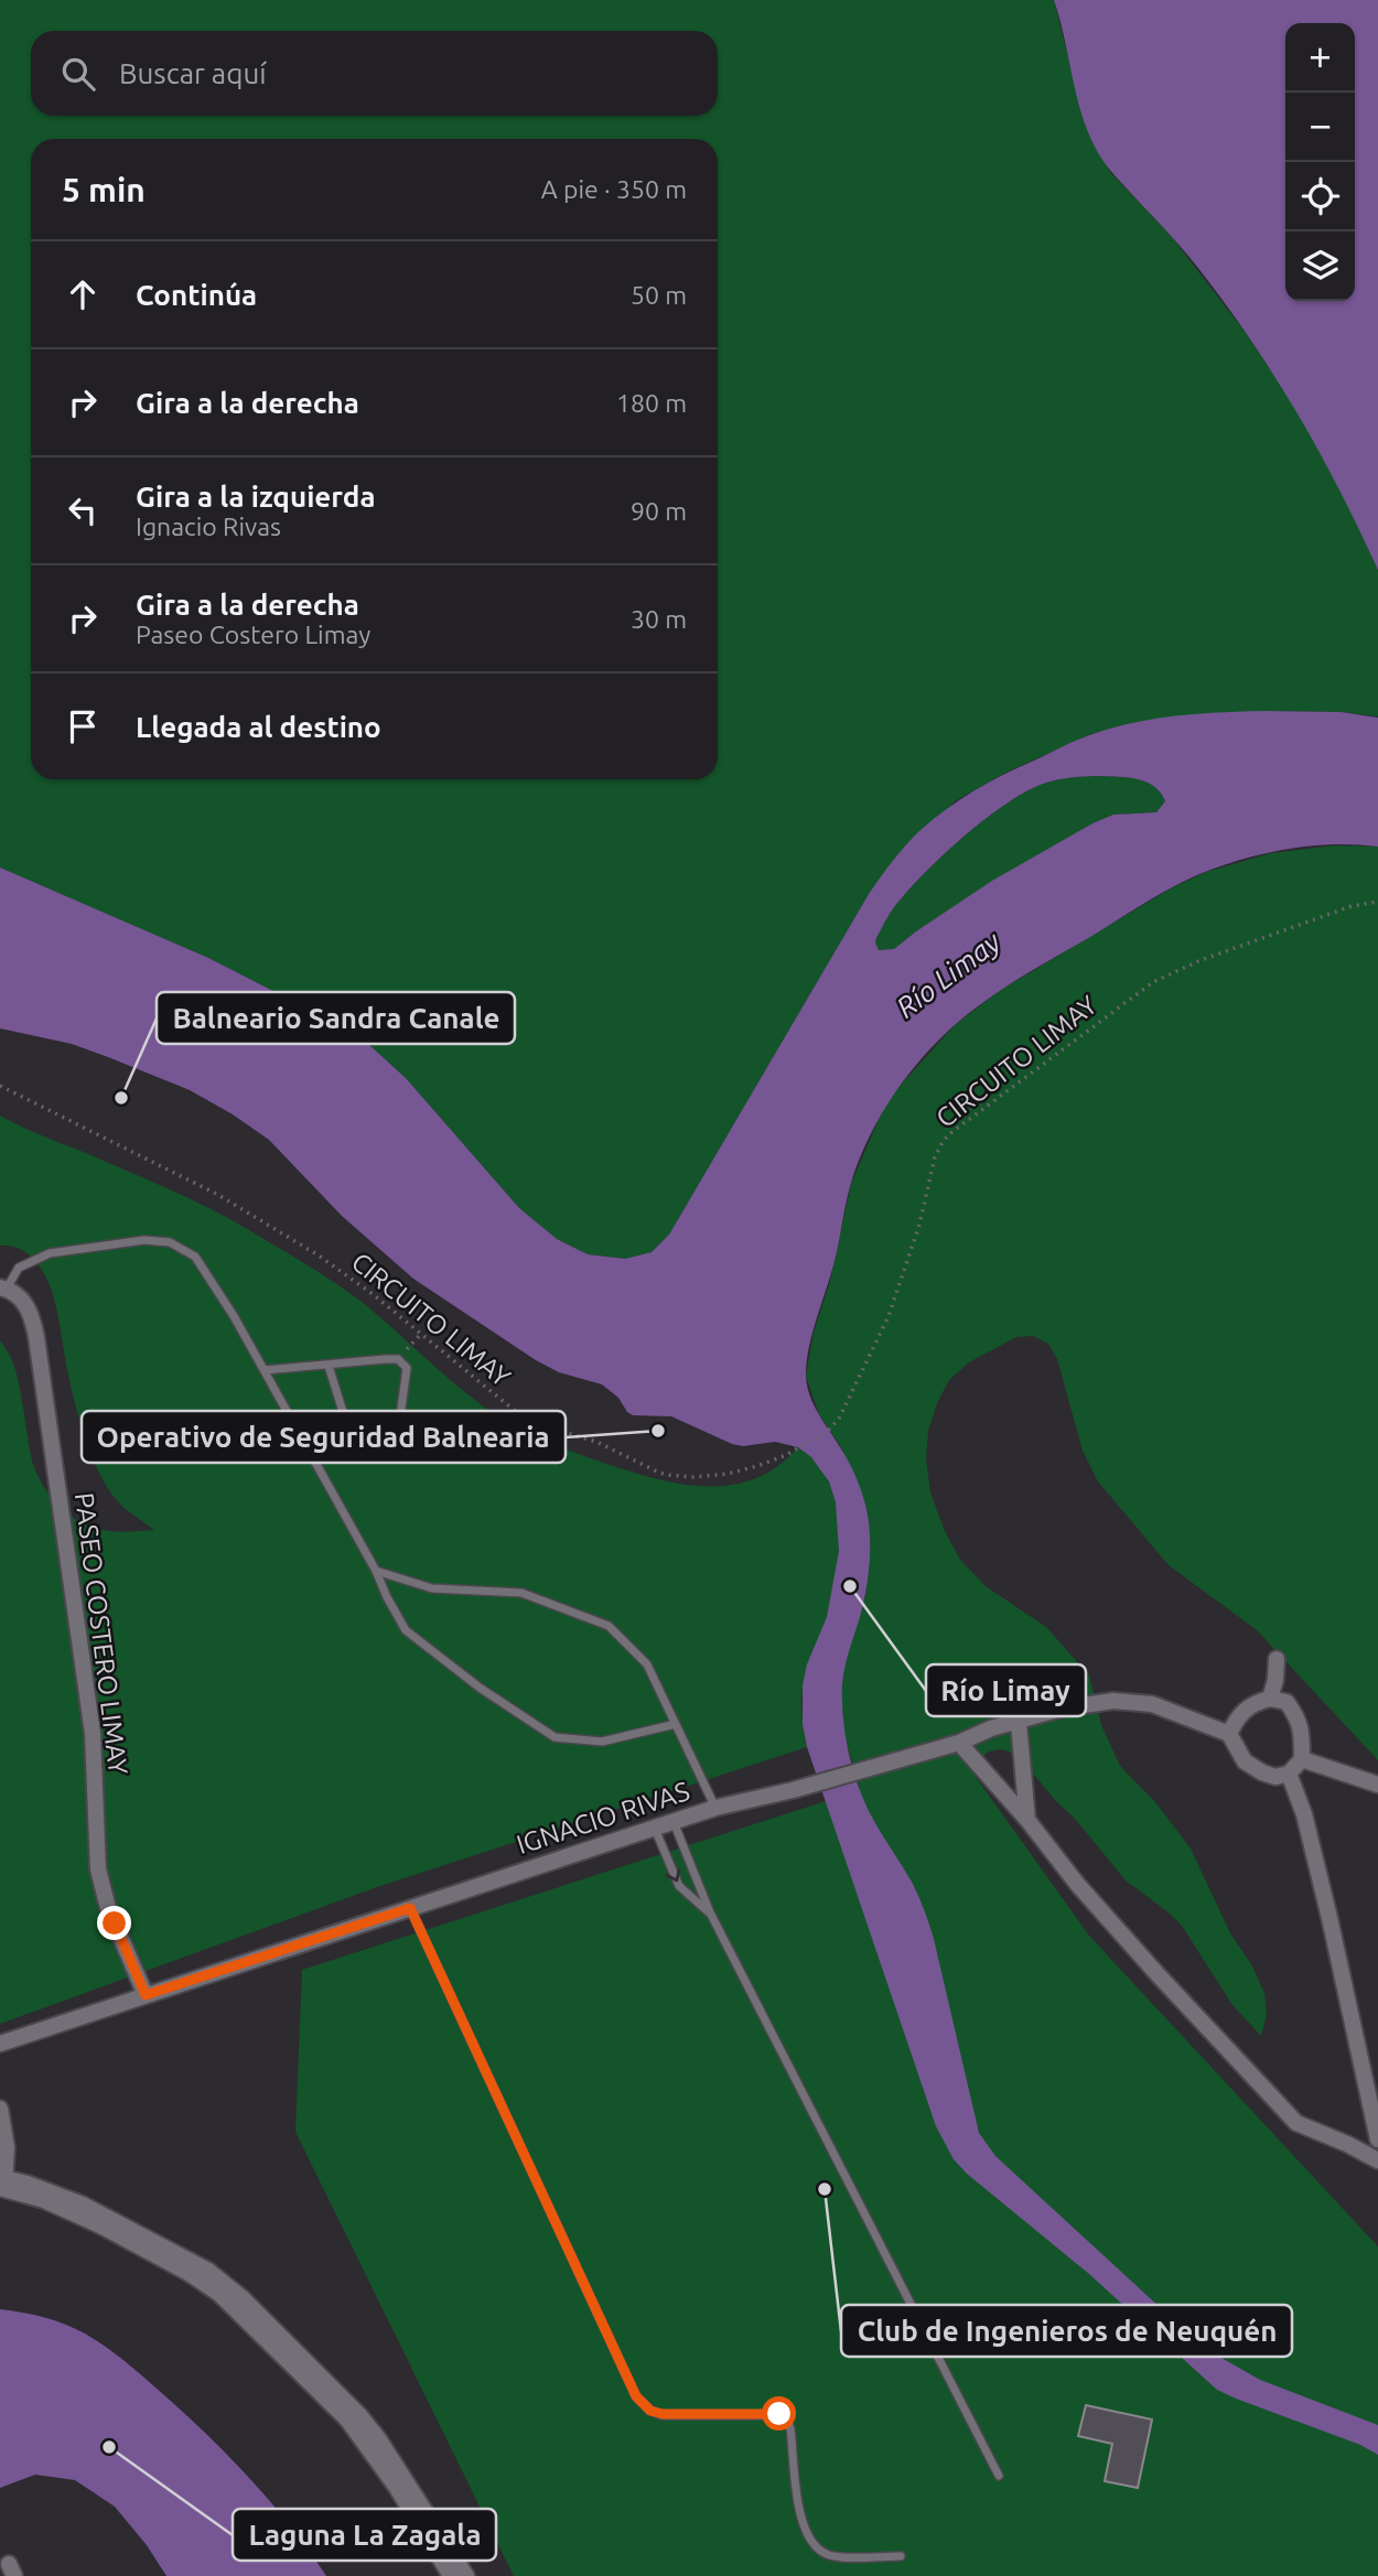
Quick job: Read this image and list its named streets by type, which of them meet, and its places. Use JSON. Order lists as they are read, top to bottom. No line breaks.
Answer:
{"streets":{"street":["PASEO COSTERO LIMAY","IGNACIO RIVAS"],"path":["CIRCUITO LIMAY"]},"crossings":[["PASEO COSTERO LIMAY","IGNACIO RIVAS"]],"water":["Río Limay"],"places":["Balneario Sandra Canale","Operativo de Seguridad Balnearia","Río Limay","Club de Ingenieros de Neuquén","Laguna La Zagala"],"page":{"map_buttons":["+","−"],"search":"Buscar aquí","heading":["5 min","A pie · 350 m"],"list":[["Continúa","50 m"],["Gira a la derecha","180 m"],["Gira a la izquierda","Ignacio Rivas","90 m"],["Gira a la derecha","Paseo Costero Limay","30 m"],"Llegada al destino"]}}
